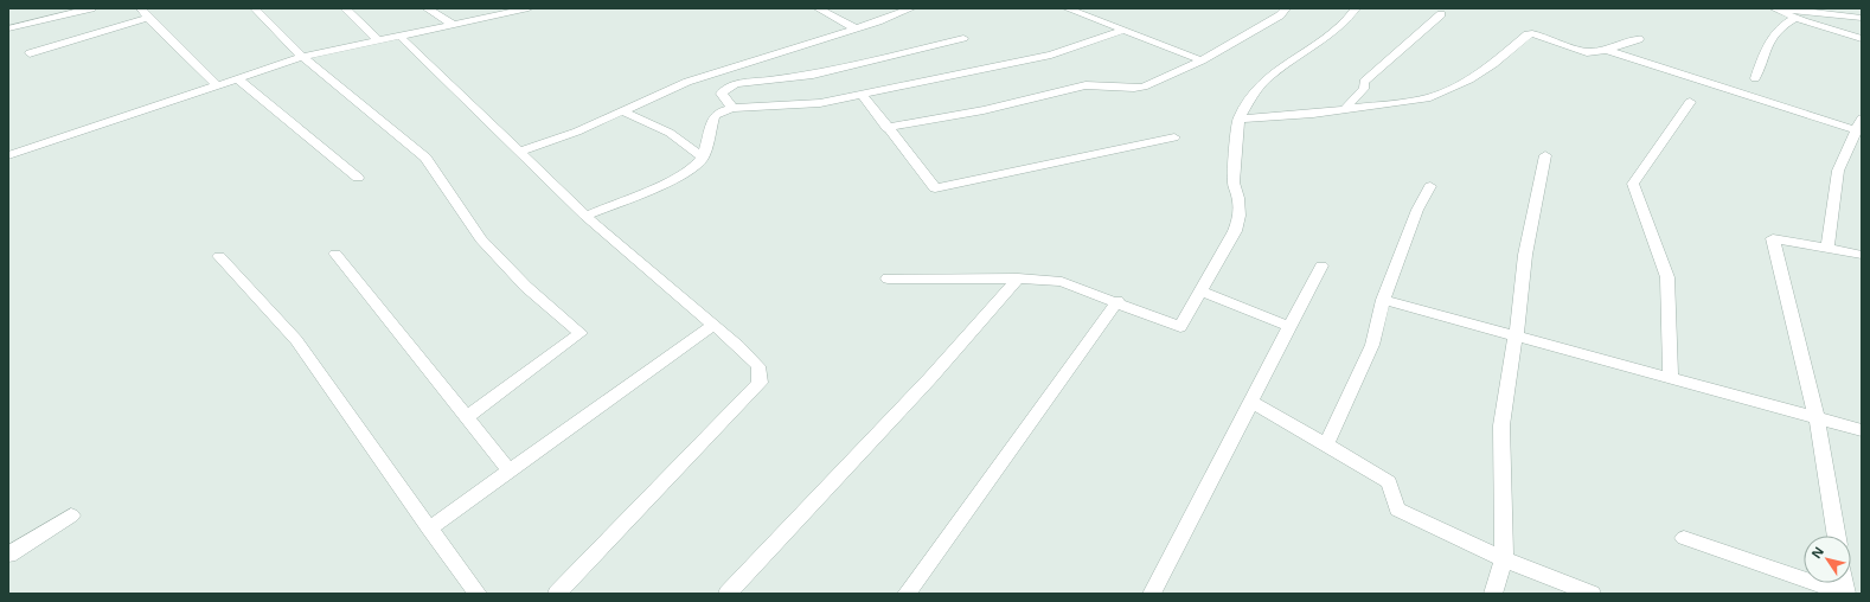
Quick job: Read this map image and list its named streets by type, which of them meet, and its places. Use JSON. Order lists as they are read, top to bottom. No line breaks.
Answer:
{"north":"top left"}
